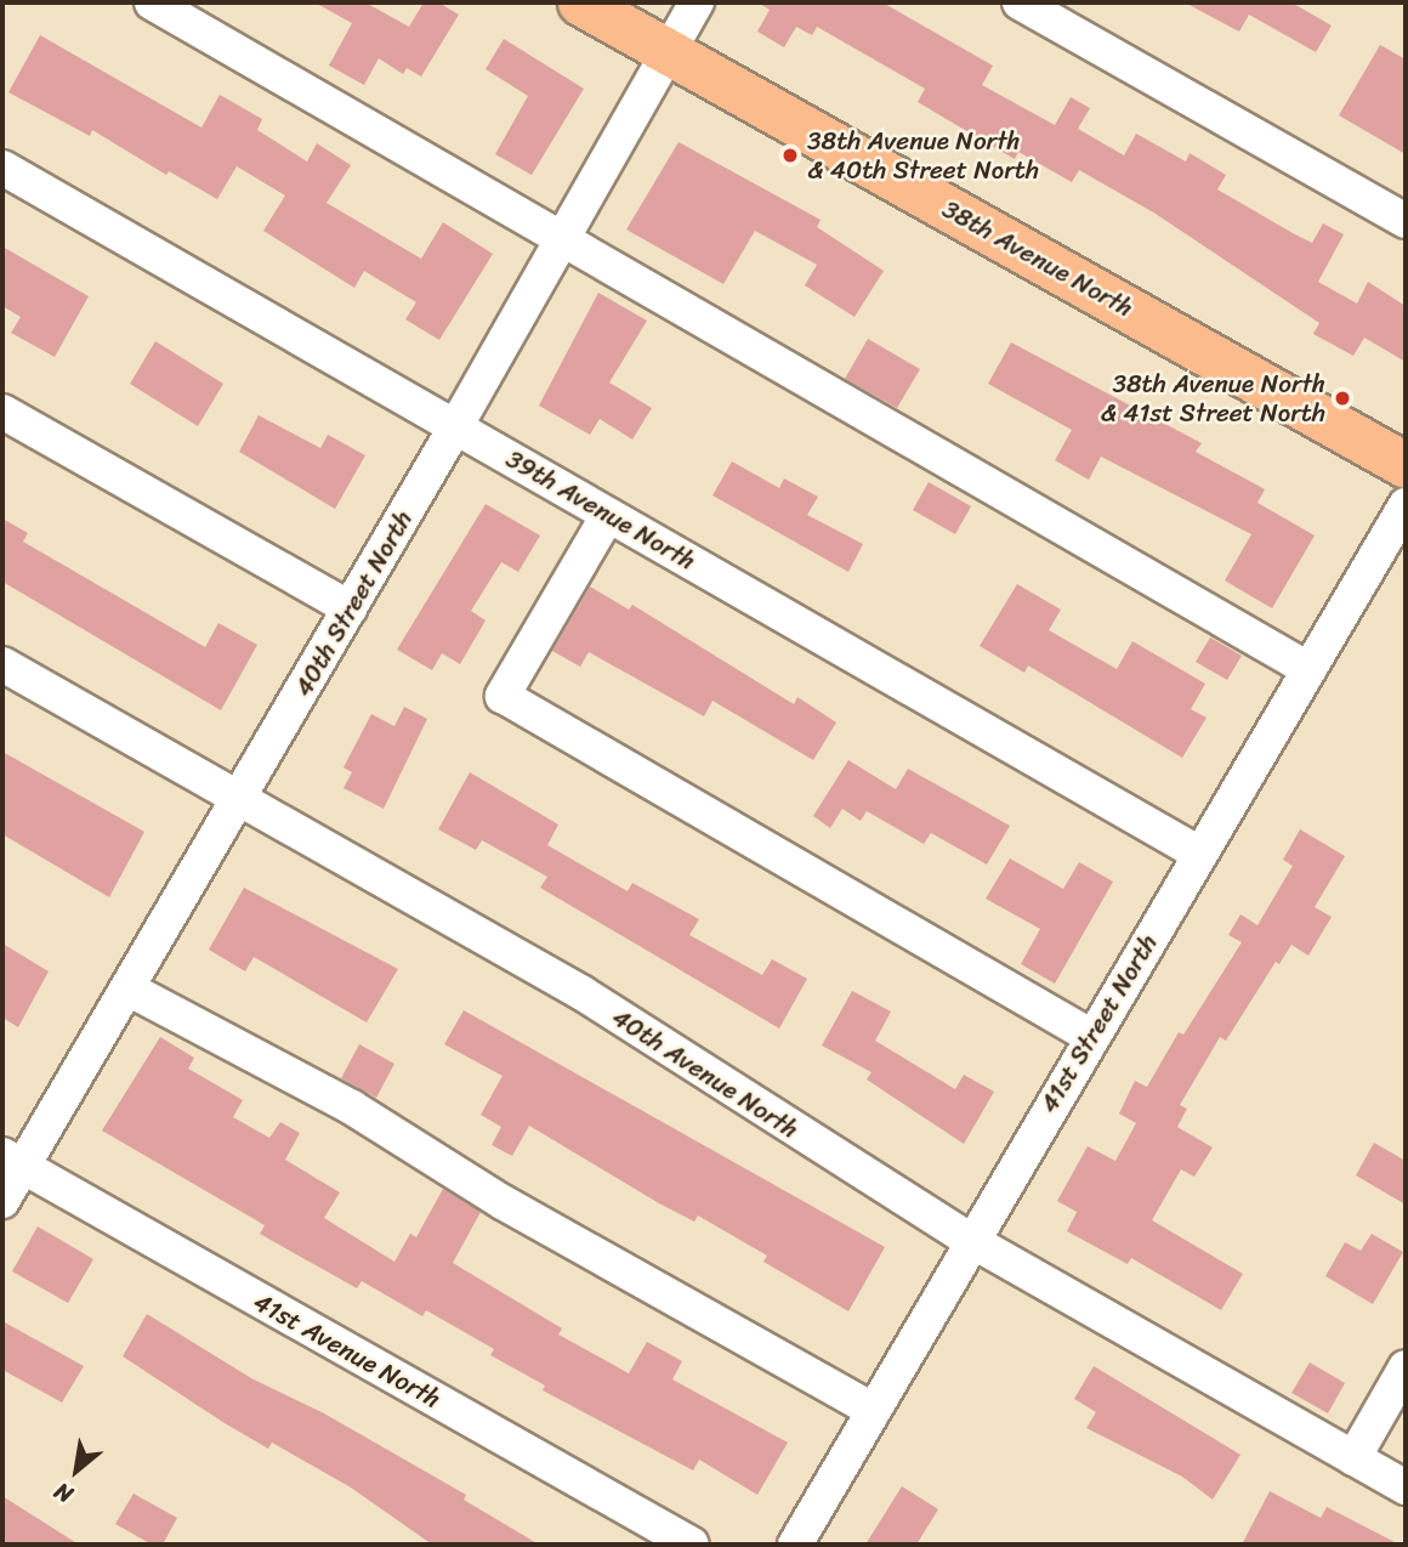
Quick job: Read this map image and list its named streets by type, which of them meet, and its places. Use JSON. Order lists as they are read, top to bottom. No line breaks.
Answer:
{"streets":{"main road":["38th Avenue North"],"street":["39th Avenue North","40th Street North","41st Street North","40th Avenue North","41st Avenue North"]},"crossings":[["38th Avenue North","40th Street North"],["39th Avenue North","40th Street North"],["39th Avenue North","41st Street North"],["40th Street North","40th Avenue North"],["40th Street North","41st Avenue North"],["41st Street North","40th Avenue North"]],"places":["38th Avenue North & 40th Street North","38th Avenue North & 41st Street North"],"north":"bottom left"}
